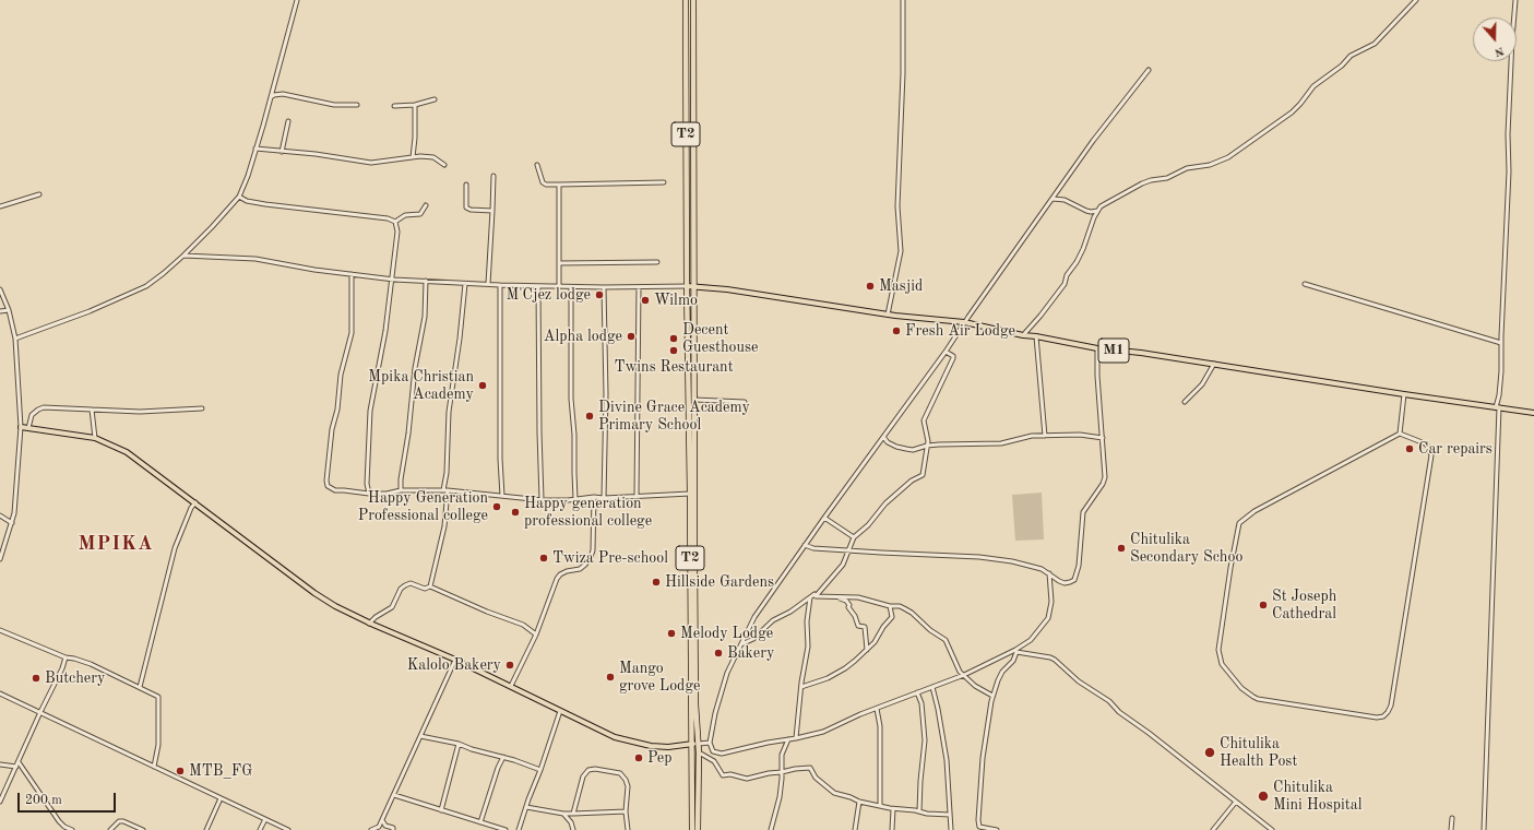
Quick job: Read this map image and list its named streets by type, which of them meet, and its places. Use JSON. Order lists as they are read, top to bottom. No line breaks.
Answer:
{"streets":{"highway":["T2"],"main road":["M1"]},"crossings":[["T2","M1"]],"districts":["MPIKA"],"places":["Masjid","M'Cjez lodge","Wilmo","Fresh Air Lodge","Alpha lodge","Decent Guesthouse","Twins Restaurant","Mpika Christian Academy","Divine Grace Academy Primary School","Car repairs","Happy Generation Professional college","Happy generation professional college","Chitulika Secondary Schoo","Twiza Pre-school","Hillside Gardens","St Joseph Cathedral","Melody Lodge","Bakery","Kalolo Bakery","Mango grove Lodge","Butchery","Chitulika Health Post","Pep","MTB_FG","Chitulika Mini Hospital"],"scale_bar":"200 m","north":"bottom"}
